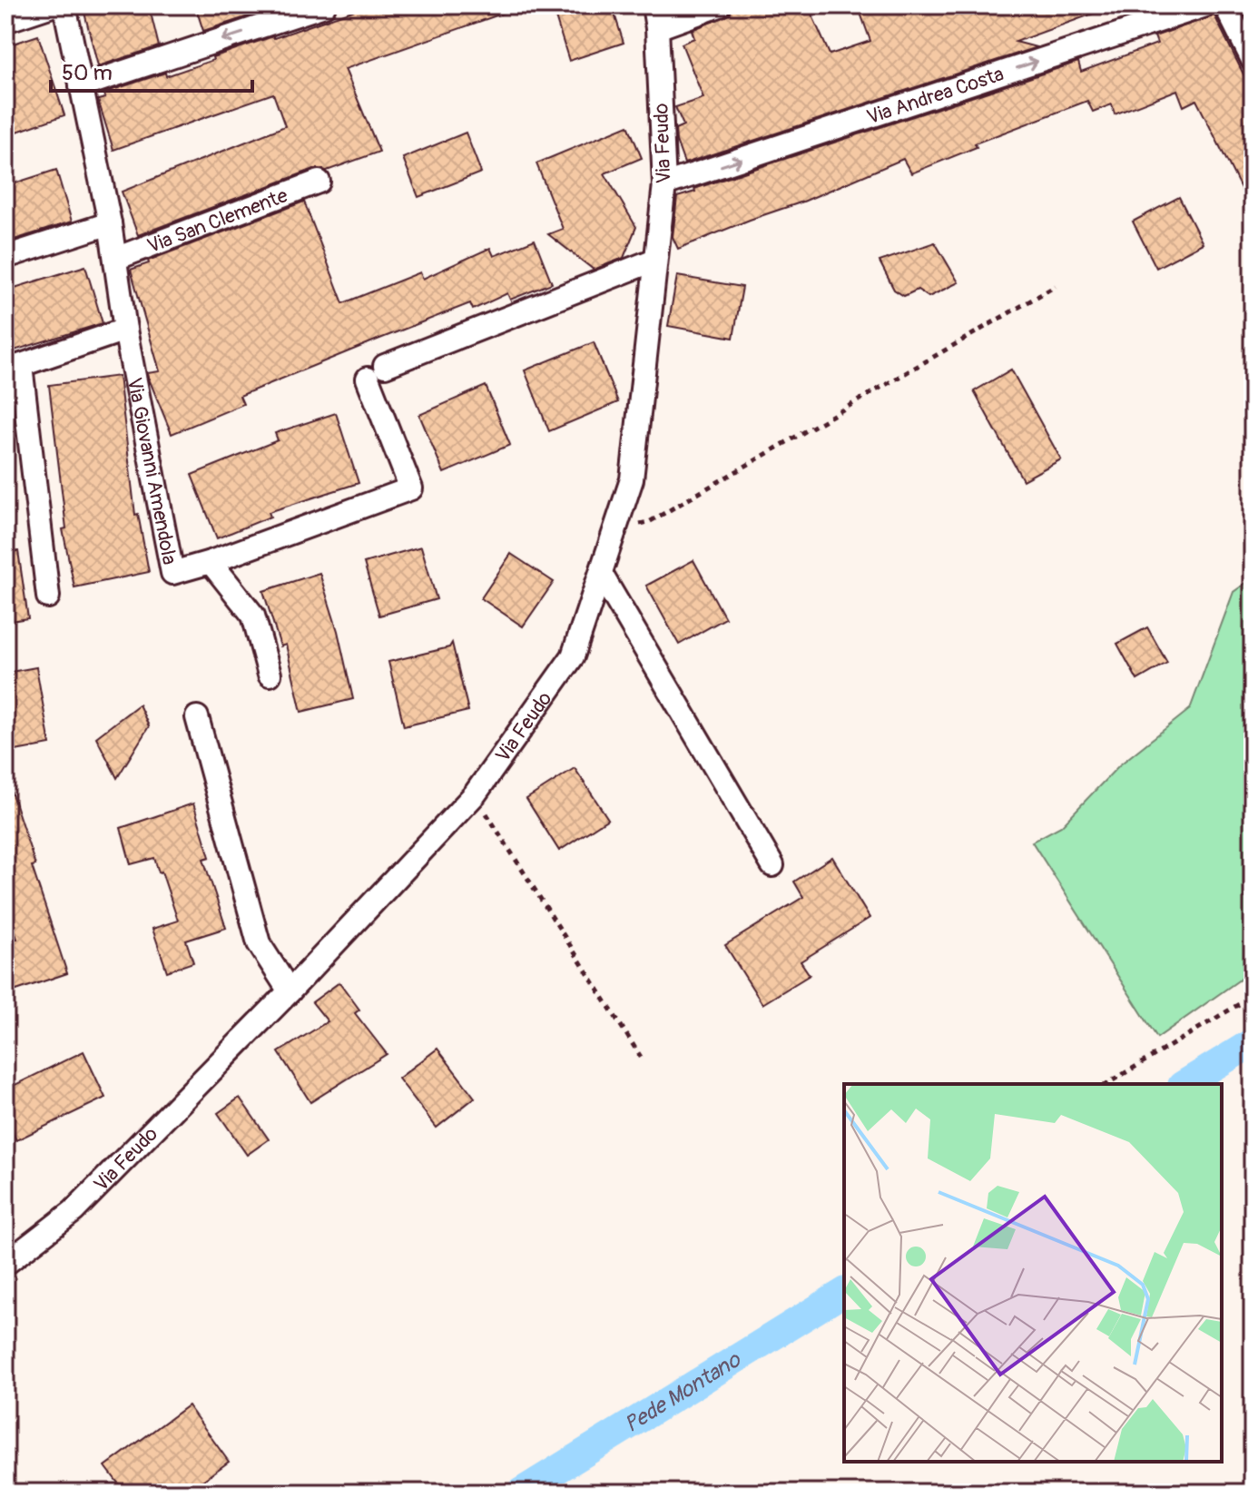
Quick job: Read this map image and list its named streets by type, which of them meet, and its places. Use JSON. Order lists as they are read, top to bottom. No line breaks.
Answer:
{"streets":{"street":["Via Andrea Costa","Via Feudo","Via San Clemente","Via Giovanni Amendola"]},"crossings":[["Via Andrea Costa","Via Feudo"],["Via Feudo","Via Giovanni Amendola"],["Via San Clemente","Via Giovanni Amendola"]],"one_way":["Via Andrea Costa"],"water":["Pede Montano"],"scale_bar":"50 m"}
